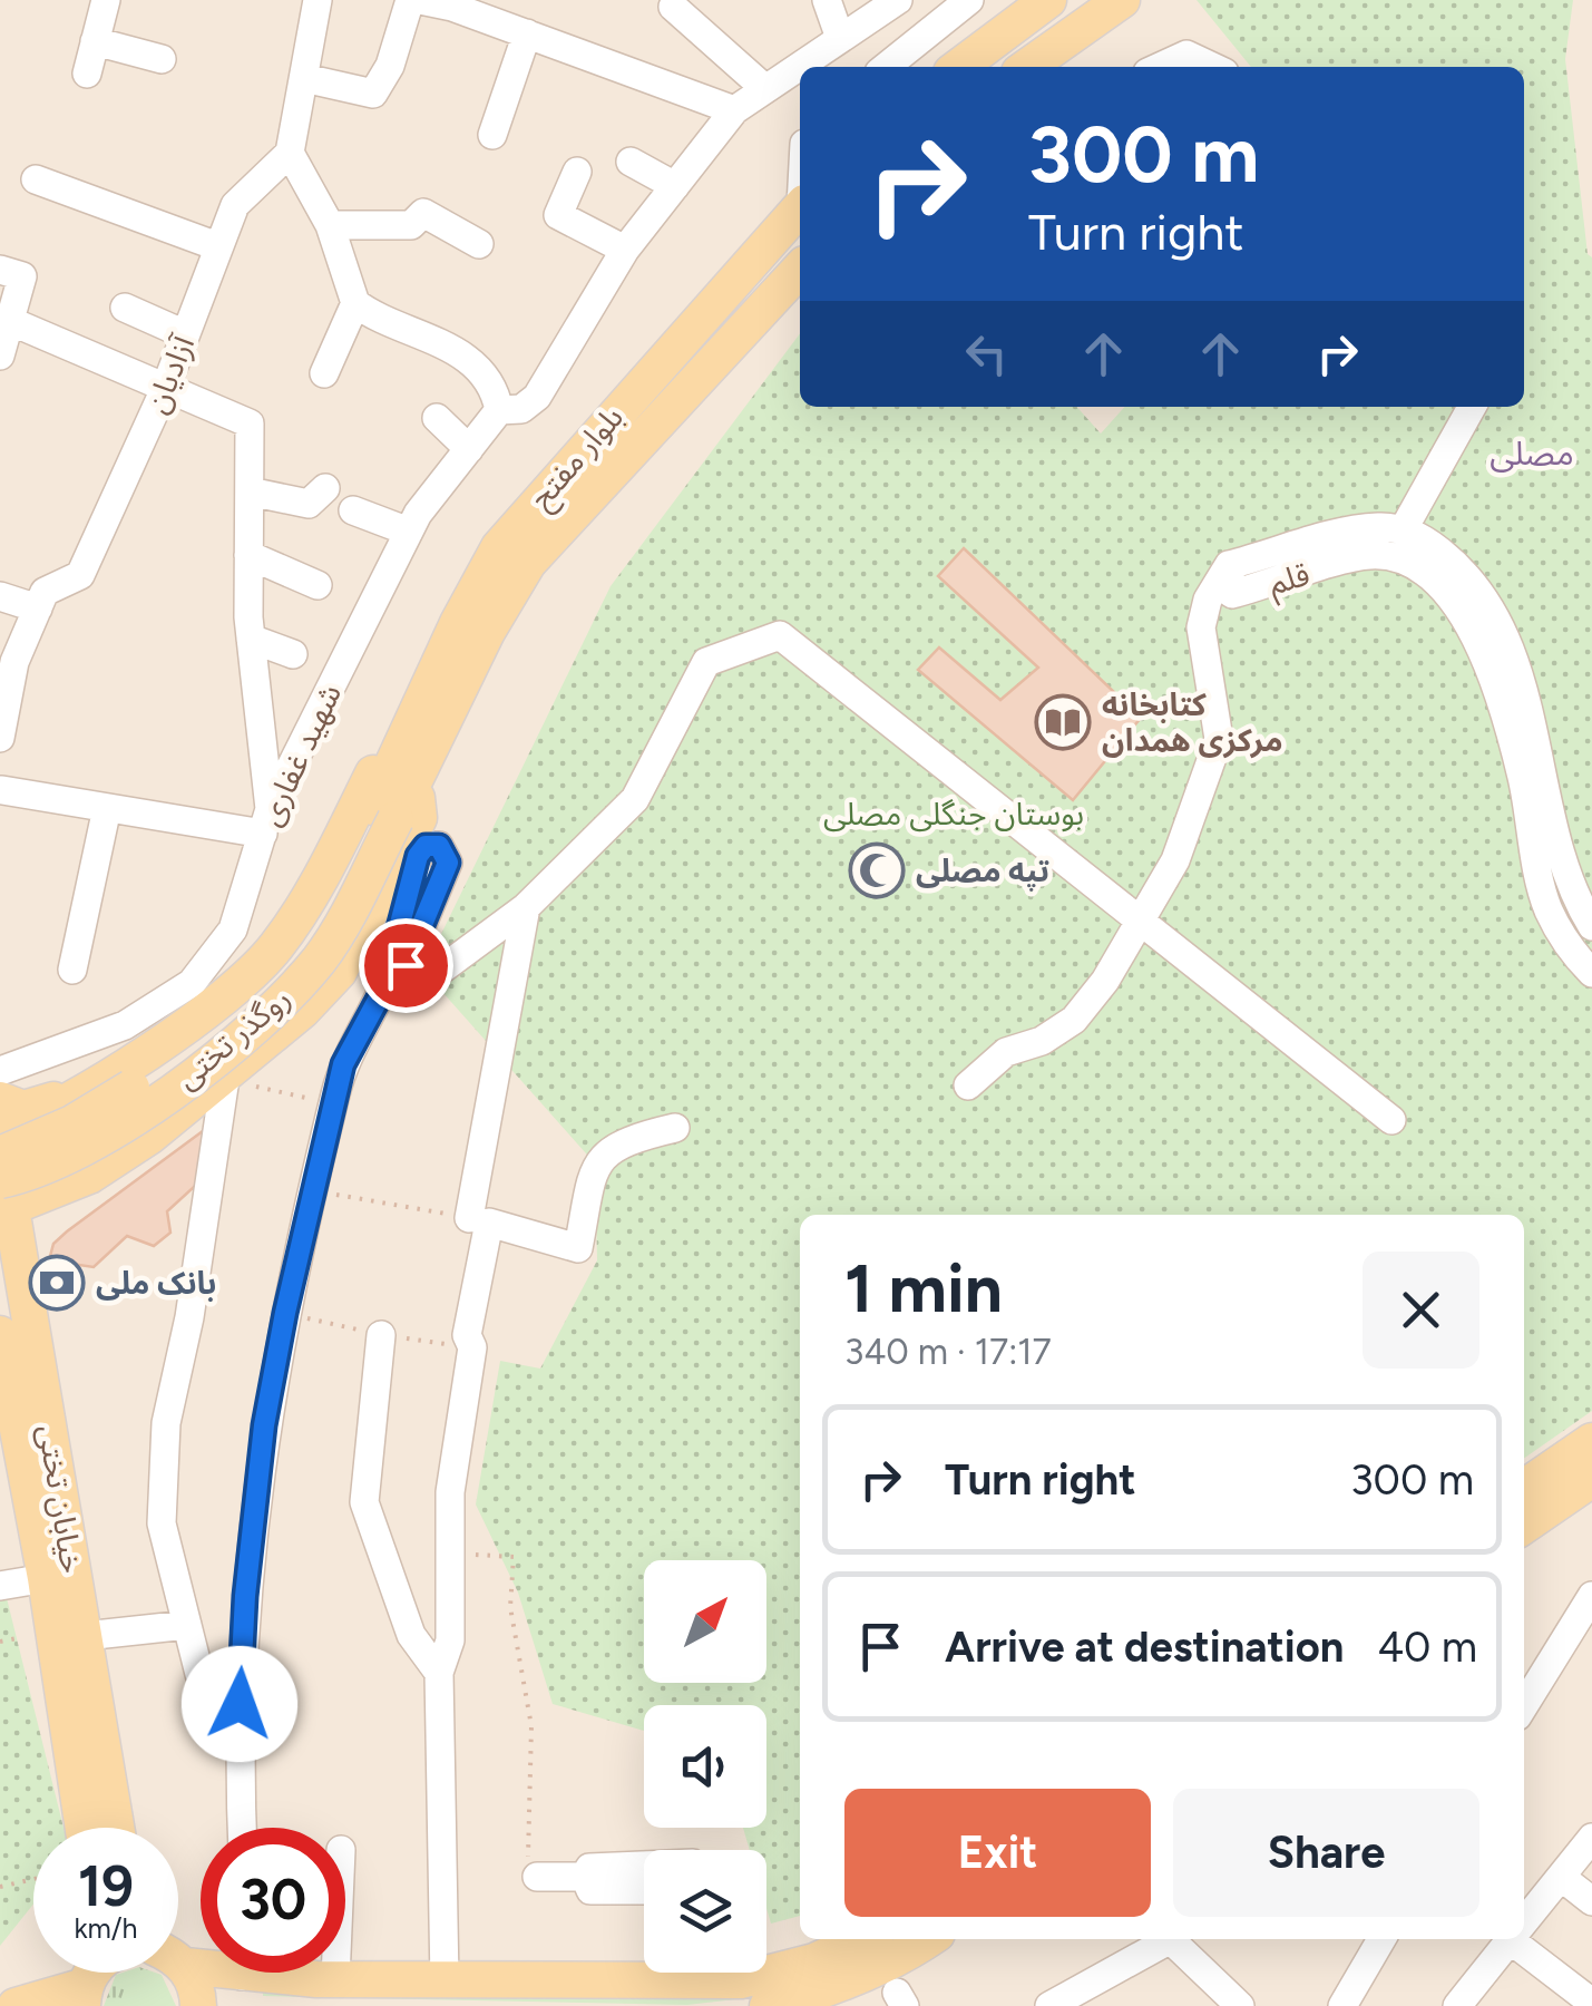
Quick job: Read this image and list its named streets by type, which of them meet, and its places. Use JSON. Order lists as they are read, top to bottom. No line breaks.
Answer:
{"streets":{"main road":["بلوار مفتح","روگذر تختی","خیابان تختی"],"street":["آزادیان","قلم","شهید غفاری"]},"crossings":[["بلوار مفتح","روگذر تختی"],["روگذر تختی","خیابان تختی"]],"districts":["مصلی"],"parks":["بوستان جنگلی مصلی"],"places":{"library":["کتابخانه مرکزی همدان"],"mosque":["تپه مصلی"],"bank":["بانک ملی"]},"north":"top right","page":{"turn":["300 m","Turn right"],"heading":["1 min","340 m · 17:17"],"list":[{"name":"Turn right","value":"300 m"},{"name":"Arrive at destination","value":"40 m"}],"buttons":["Exit","Share"],"speed":"19 km/h","limit":"30"}}
